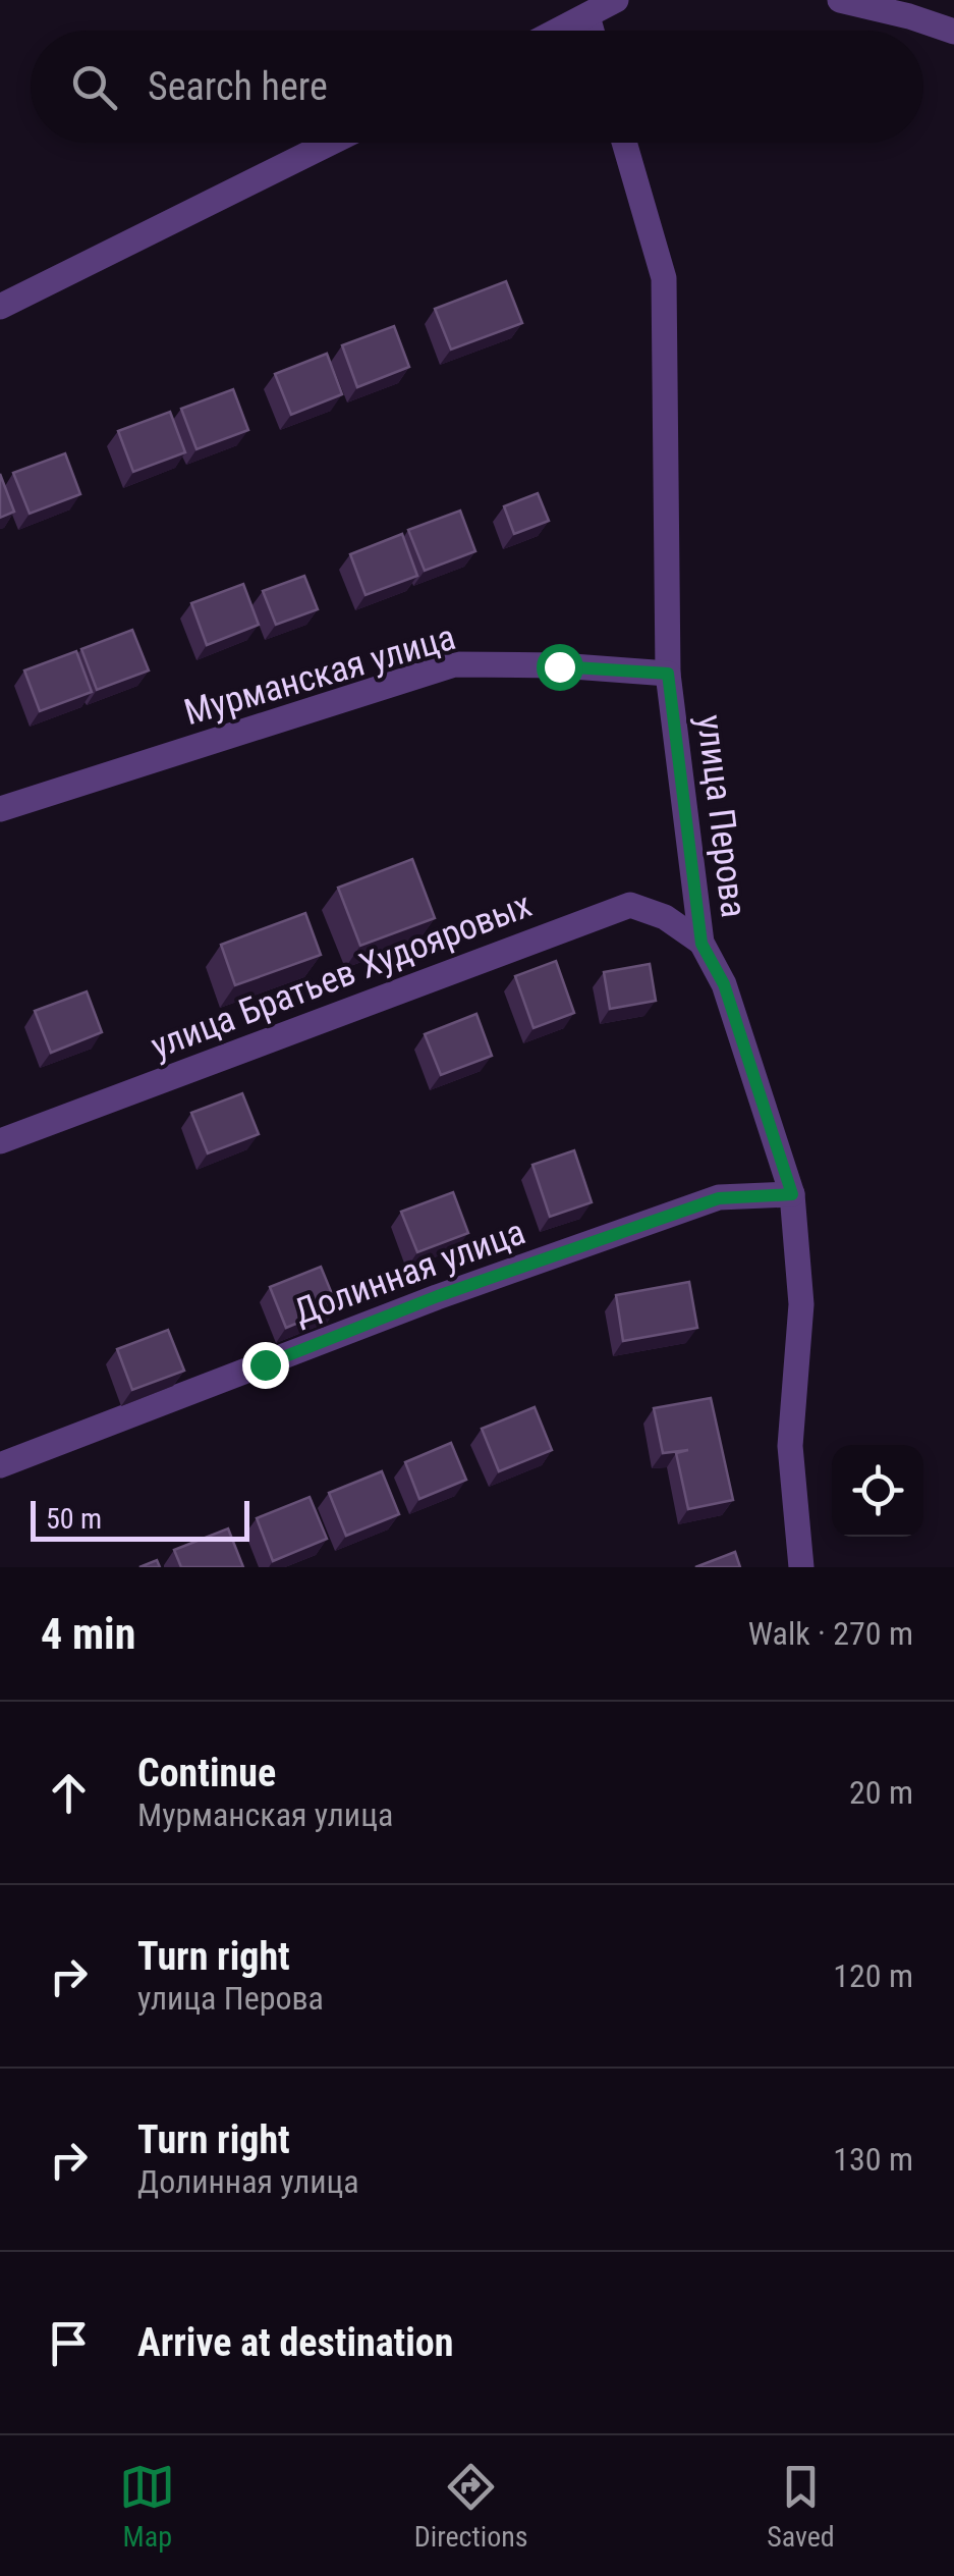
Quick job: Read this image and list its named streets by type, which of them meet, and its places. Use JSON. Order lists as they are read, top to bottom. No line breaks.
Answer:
{"streets":{"street":["Мурманская улица","улица Перова","улица Братьев Худояровых","Долинная улица"]},"crossings":[["Мурманская улица","улица Перова"],["улица Перова","улица Братьев Худояровых"],["улица Перова","Долинная улица"]],"scale_bar":"50 m","page":{"search":"Search here","scale":"50 m","heading":["4 min","Walk · 270 m"],"list":[["Continue","Мурманская улица","20 m"],["Turn right","улица Перова","120 m"],["Turn right","Долинная улица","130 m"],"Arrive at destination"],"nav":["Map","Directions","Saved"]}}
